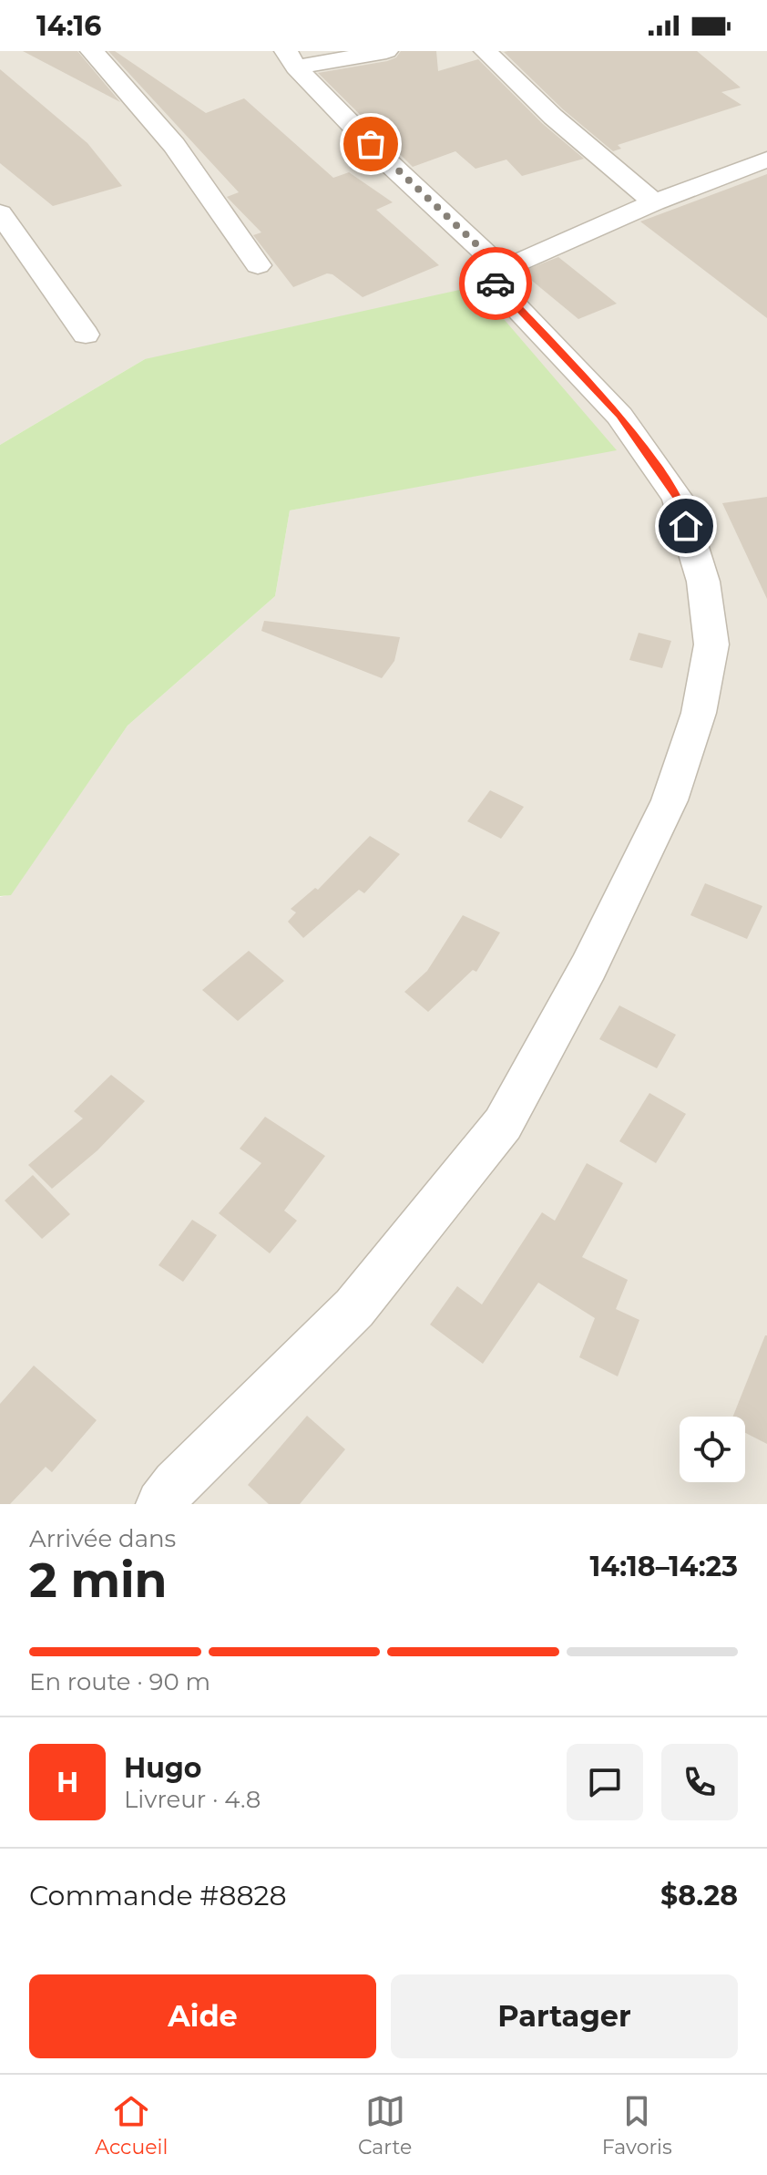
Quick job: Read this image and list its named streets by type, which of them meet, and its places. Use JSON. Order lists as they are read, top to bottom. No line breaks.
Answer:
{"page":{"status":"14:16","heading":["2 min","Arrivée dans","14:18–14:23"],"panel":["Hugo","Livreur · 4.8","Commande #8828","$8.28"],"bar":"En route · 90 m","round":"H","buttons":["Aide","Partager"],"tabs":["Accueil","Carte","Favoris"]}}
